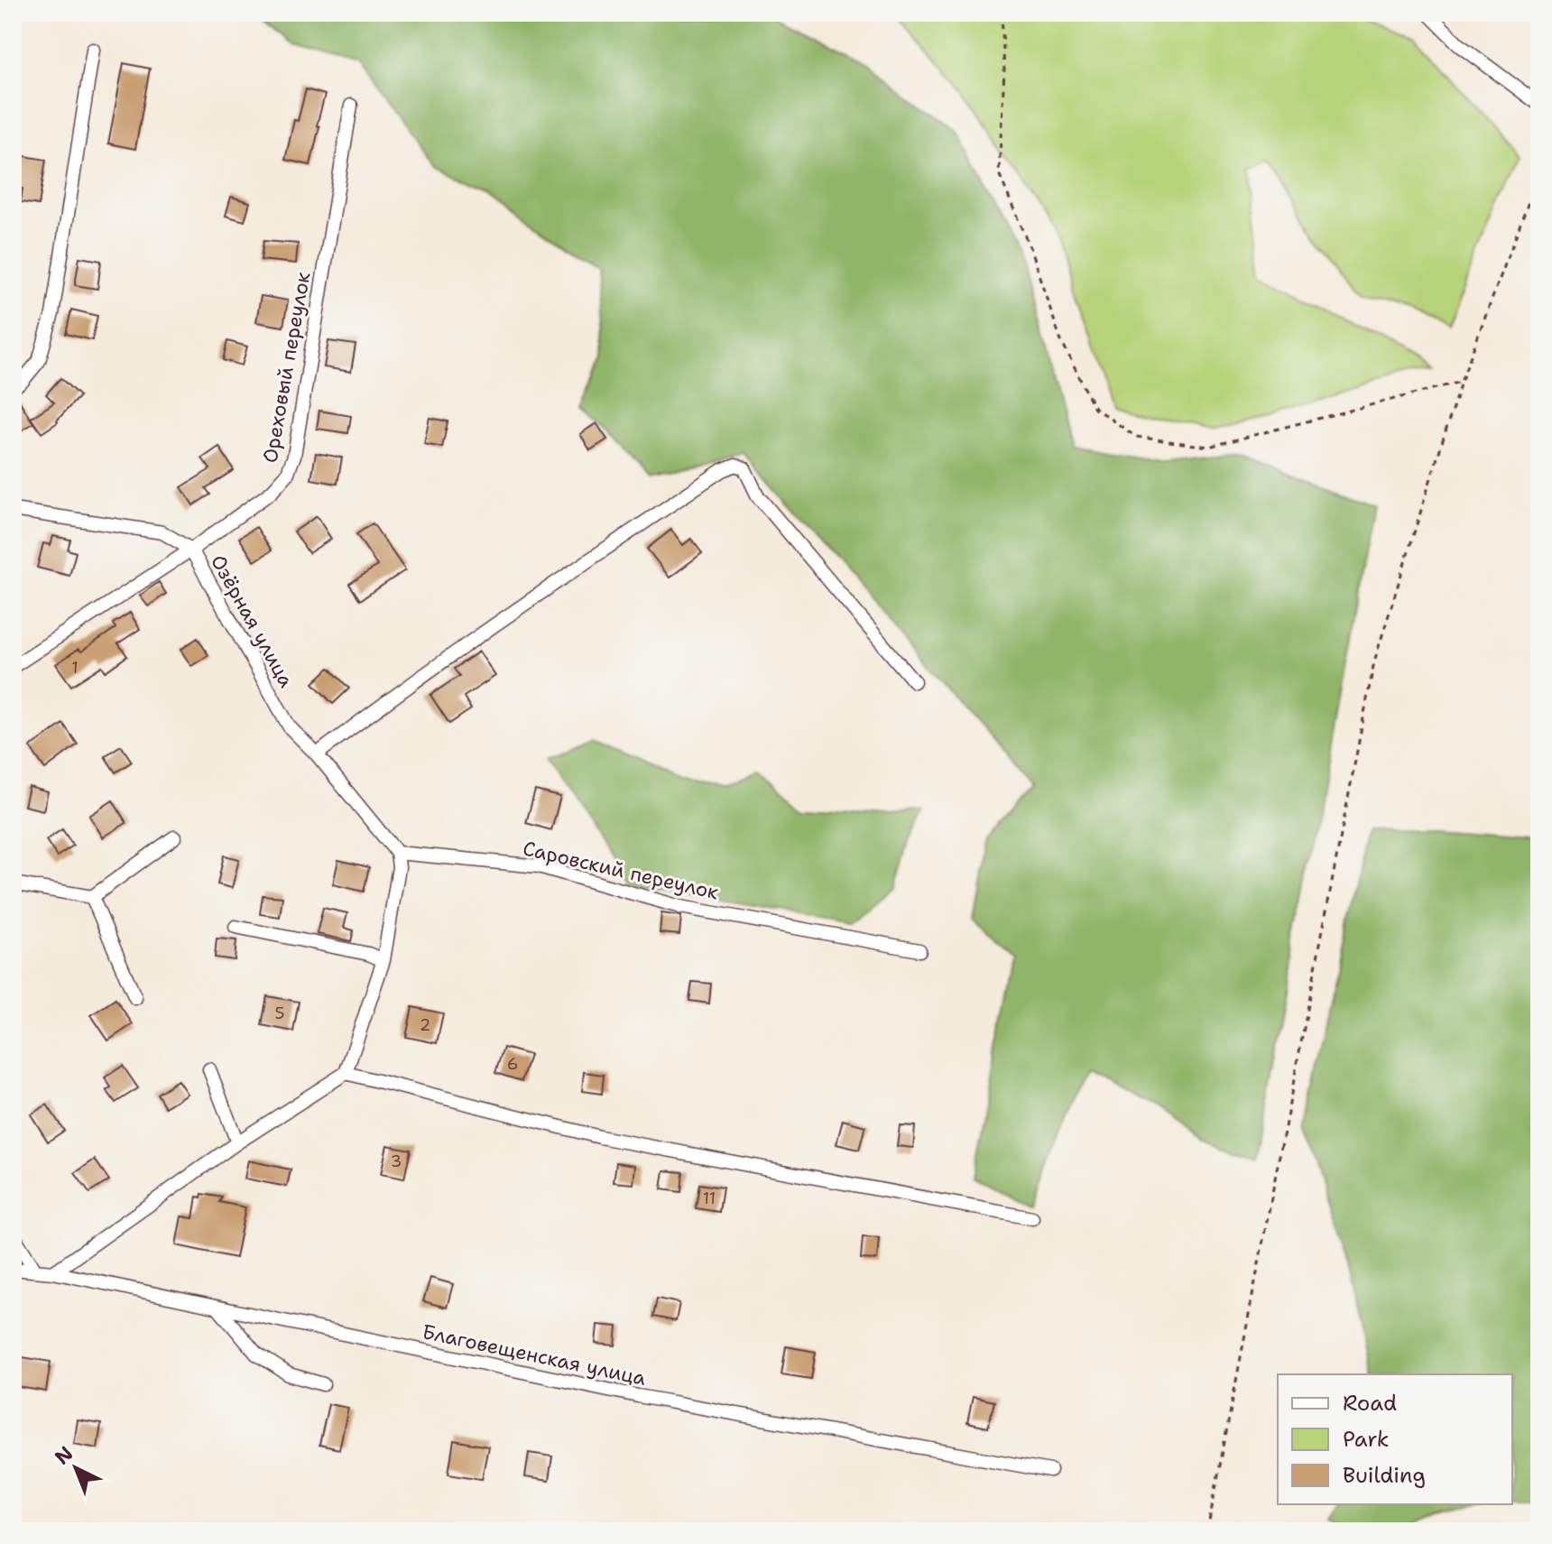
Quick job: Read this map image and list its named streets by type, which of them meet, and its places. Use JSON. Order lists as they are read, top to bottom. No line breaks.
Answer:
{"streets":{"street":["Ореховый переулок","Озёрная улица","Саровский переулок","Благовещенская улица"]},"crossings":[["Ореховый переулок","Озёрная улица"],["Озёрная улица","Саровский переулок"]],"house_numbers":["1","5","2","6","3","11"],"legend":["Road","Park","Building"],"north":"top left"}
